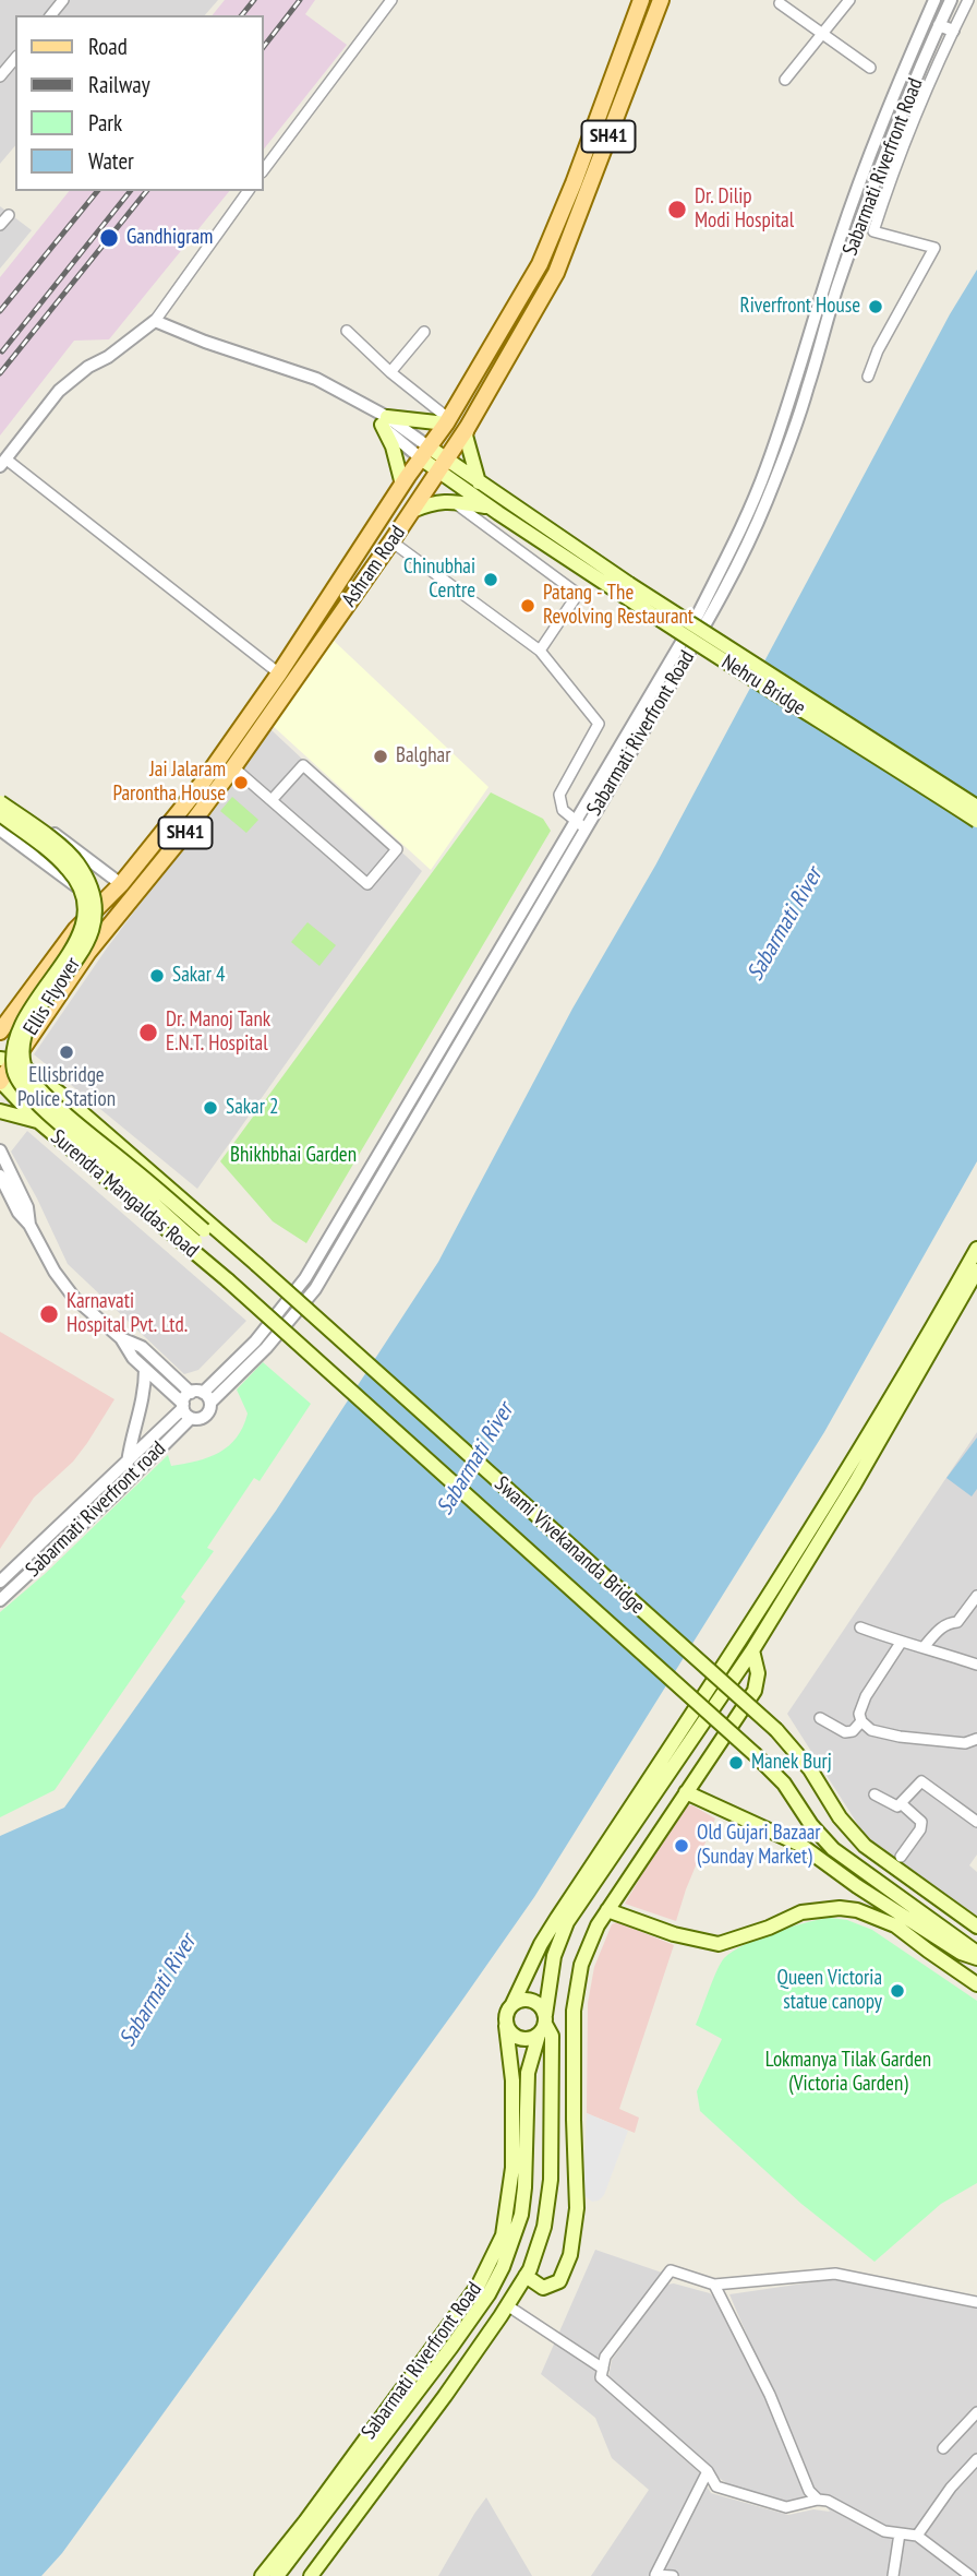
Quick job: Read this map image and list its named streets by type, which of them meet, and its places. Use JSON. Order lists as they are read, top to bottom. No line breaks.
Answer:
{"streets":{"main road":["SH41","Sabarmati Riverfront Road","Ashram Road","Nehru Bridge","Ellis Flyover","Surendra Mangaldas Road","Swami Vivekananda Bridge"],"street":["Sabarmati Riverfront road"]},"crossings":[["Ashram Road","Nehru Bridge"],["Ashram Road","Surendra Mangaldas Road"],["Ellis Flyover","Surendra Mangaldas Road"],["Ellis Flyover","Swami Vivekananda Bridge"],["Surendra Mangaldas Road","Swami Vivekananda Bridge"]],"water":["Sabarmati River"],"parks":["Bhikhbhai Garden","Lokmanya Tilak Garden (Victoria Garden)"],"places":["Dr. Dilip Modi Hospital","Gandhigram","Riverfront House","Chinubhai Centre","Patang - The Revolving Restaurant","Balghar","Jai Jalaram Parontha House","Sakar 4","Dr. Manoj Tank E.N.T. Hospital","Ellisbridge Police Station","Sakar 2","Karnavati Hospital Pvt. Ltd.","Manek Burj","Old Gujari Bazaar (Sunday Market)","Queen Victoria statue canopy"],"legend":["Road","Railway","Park","Water"]}
